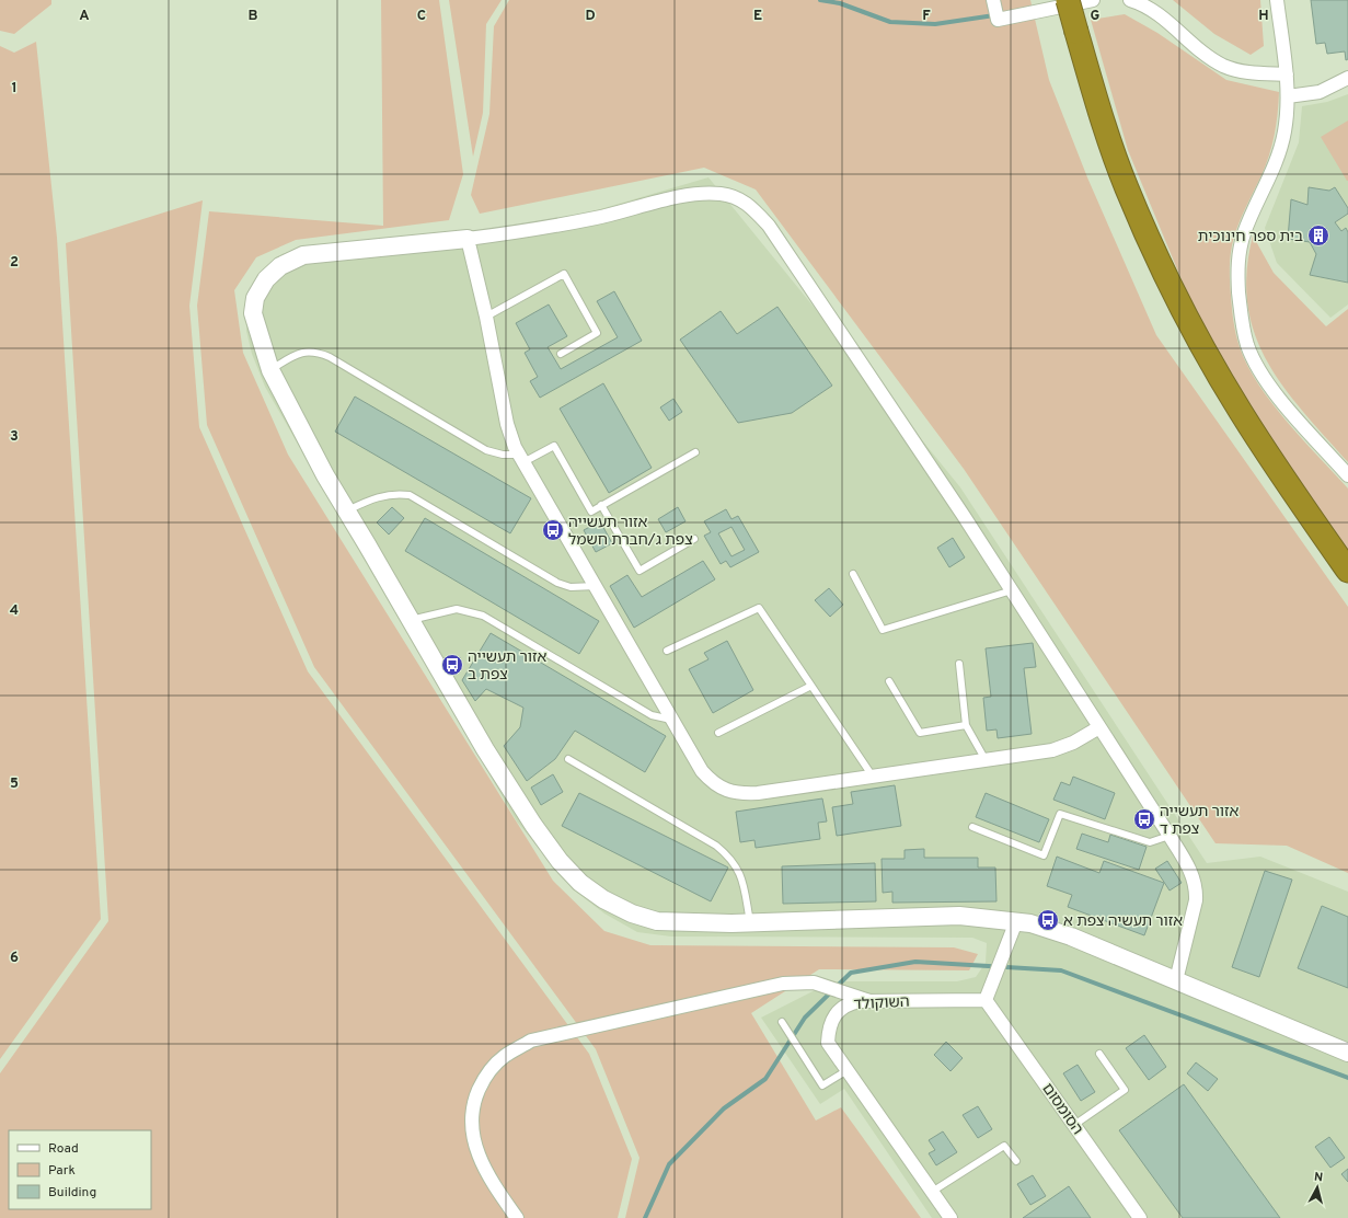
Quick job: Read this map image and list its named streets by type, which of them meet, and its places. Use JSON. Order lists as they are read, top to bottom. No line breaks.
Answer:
{"streets":{"street":["השוקולד","הסומסום"]},"crossings":[["השוקולד","הסומסום"]],"places":{"building":["בית ספר חינוכית"],"bus stop":["אזור תעשייה צפת ג/חברת חשמל","אזור תעשייה צפת ב","אזור תעשייה צפת ד","אזור תעשיה צפת א"]},"legend":["Road","Park","Building"],"north":"top","grid":{"columns":["A","B","C","D","E","F","G","H"],"rows":["1","2","3","4","5","6"]}}
